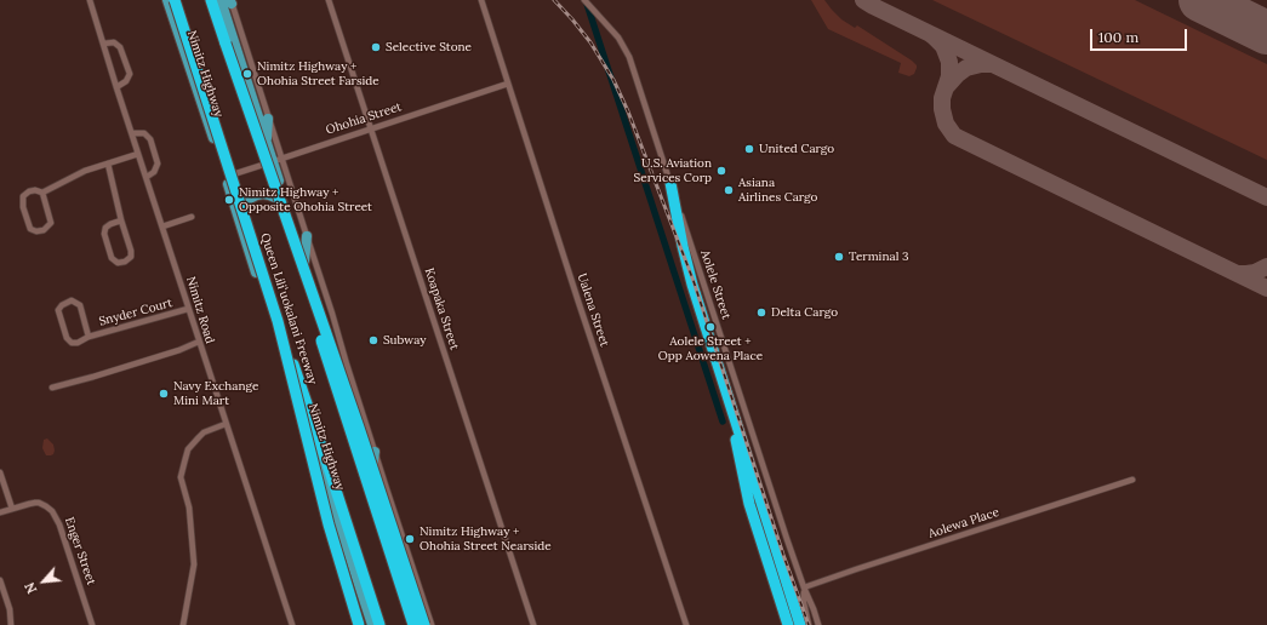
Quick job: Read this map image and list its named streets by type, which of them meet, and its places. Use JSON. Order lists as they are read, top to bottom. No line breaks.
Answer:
{"streets":{"highway":["Queen Liliʻuokalani Freeway"],"main road":["Nimitz Highway"],"street":["Ohohia Street","Aolele Street","Koapaka Street","Nimitz Road","Ualena Street","Snyder Court","Aolewa Place","Enger Street"]},"crossings":[["Nimitz Highway","Ohohia Street"],["Ohohia Street","Koapaka Street"],["Ohohia Street","Ualena Street"],["Aolele Street","Aolewa Place"],["Nimitz Road","Snyder Court"]],"places":["Selective Stone","Nimitz Highway + Ohohia Street Farside","United Cargo","U.S. Aviation Services Corp","Asiana Airlines Cargo","Nimitz Highway + Opposite Ohohia Street","Terminal 3","Delta Cargo","Aolele Street + Opp Aowena Place","Subway","Navy Exchange Mini Mart","Nimitz Highway + Ohohia Street Nearside"],"scale_bar":"100 m","north":"bottom left"}
